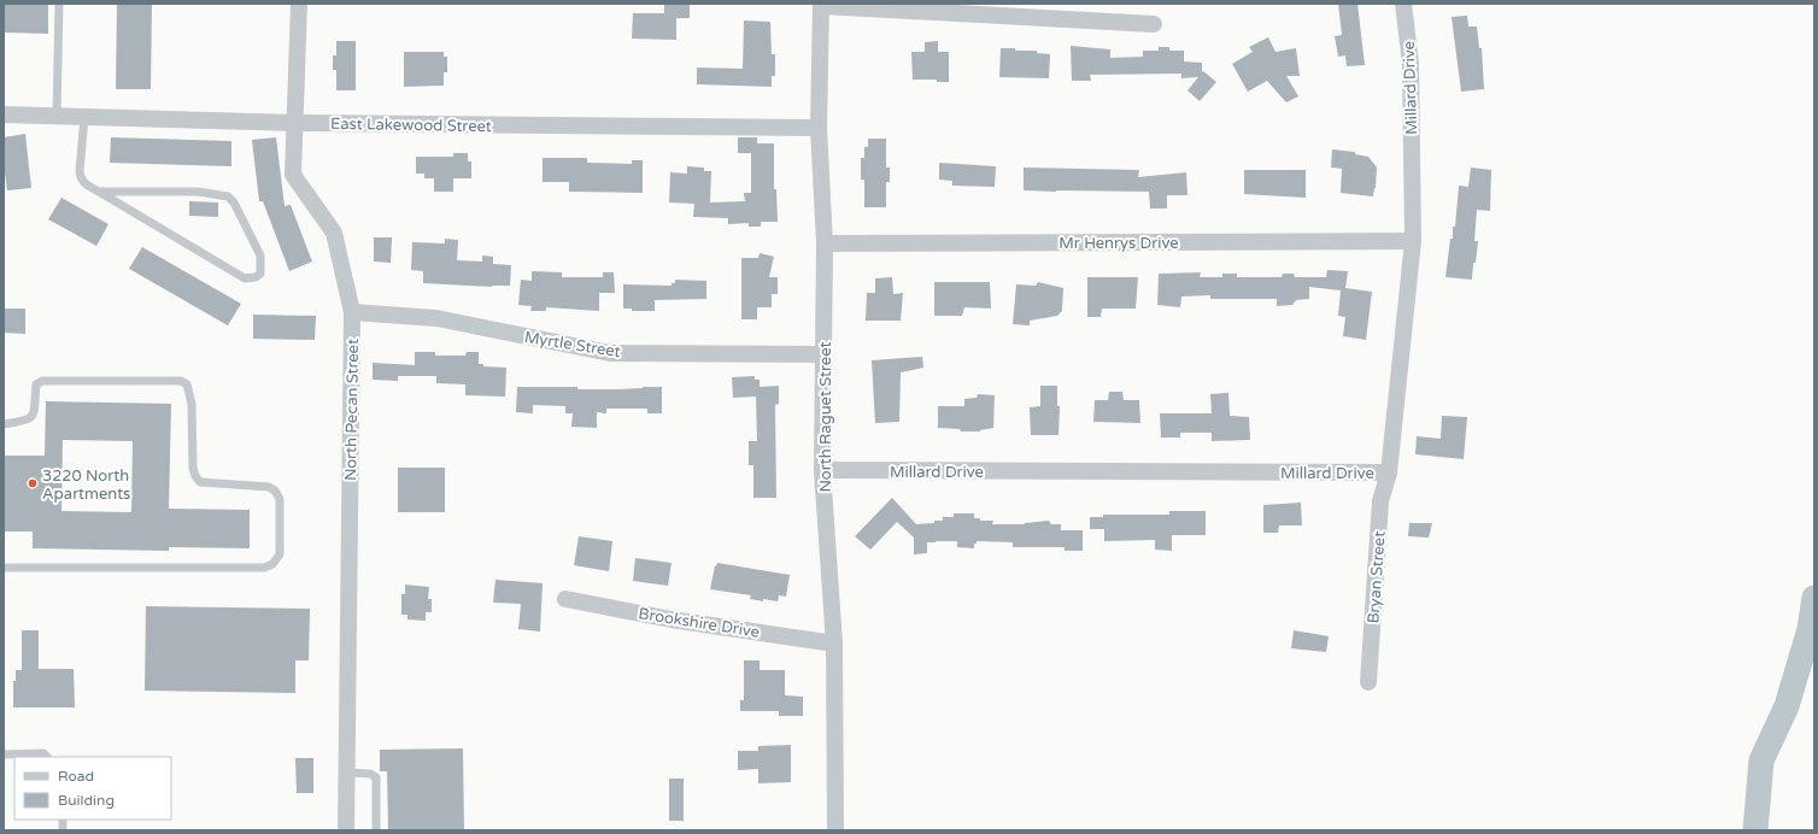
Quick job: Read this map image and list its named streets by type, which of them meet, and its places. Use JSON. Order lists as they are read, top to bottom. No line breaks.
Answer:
{"streets":{"street":["Millard Drive","East Lakewood Street","Mr Henrys Drive","Myrtle Street","North Pecan Street","North Raguet Street","Bryan Street","Brookshire Drive"]},"crossings":[["Millard Drive","Mr Henrys Drive"],["Millard Drive","North Raguet Street"],["Millard Drive","Bryan Street"],["East Lakewood Street","North Pecan Street"],["East Lakewood Street","North Raguet Street"],["Mr Henrys Drive","North Raguet Street"],["Myrtle Street","North Pecan Street"],["Myrtle Street","North Raguet Street"],["North Raguet Street","Brookshire Drive"]],"places":["3220 North Apartments"],"legend":["Road","Building"]}
